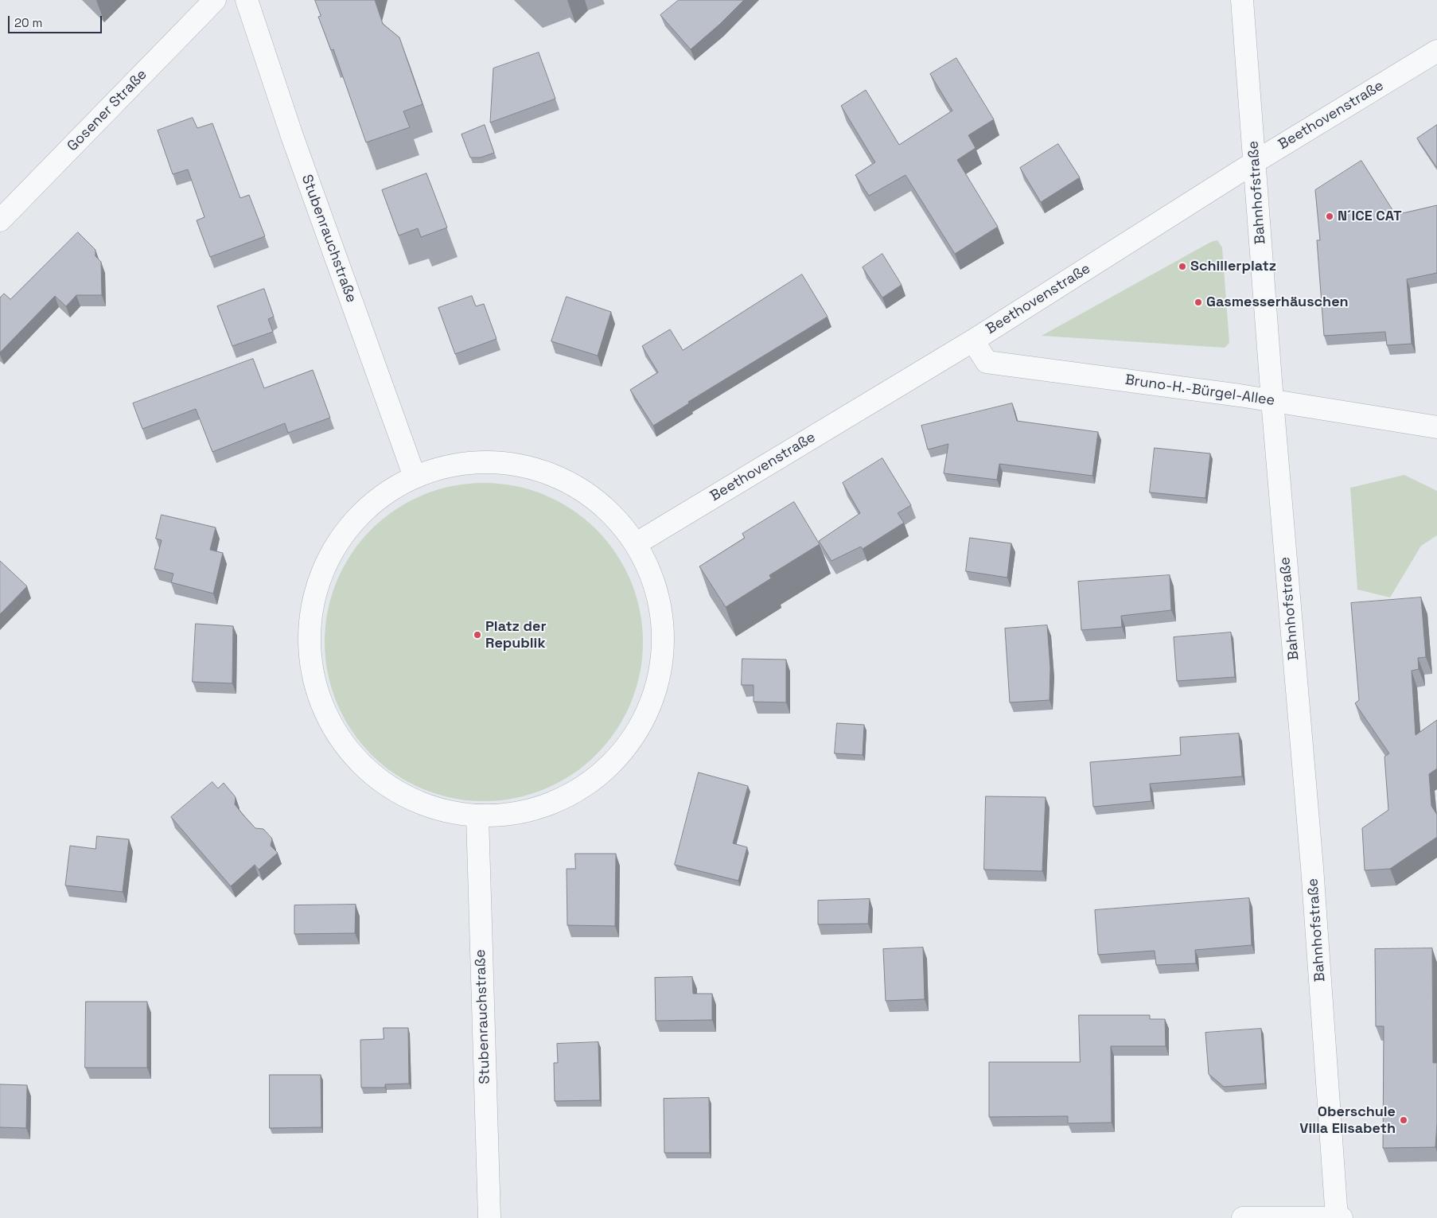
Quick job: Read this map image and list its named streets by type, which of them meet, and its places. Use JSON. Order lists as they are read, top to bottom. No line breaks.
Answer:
{"streets":{"street":["Gosener Straße","Beethovenstraße","Bahnhofstraße","Stubenrauchstraße","Bruno-H.-Bürgel-Allee"]},"crossings":[["Beethovenstraße","Bahnhofstraße"],["Beethovenstraße","Bruno-H.-Bürgel-Allee"],["Bahnhofstraße","Bruno-H.-Bürgel-Allee"]],"places":["N´ICE CAT","Schillerplatz","Gasmesserhäuschen","Platz der Republik","Oberschule Villa Elisabeth"],"scale_bar":"20 m"}
